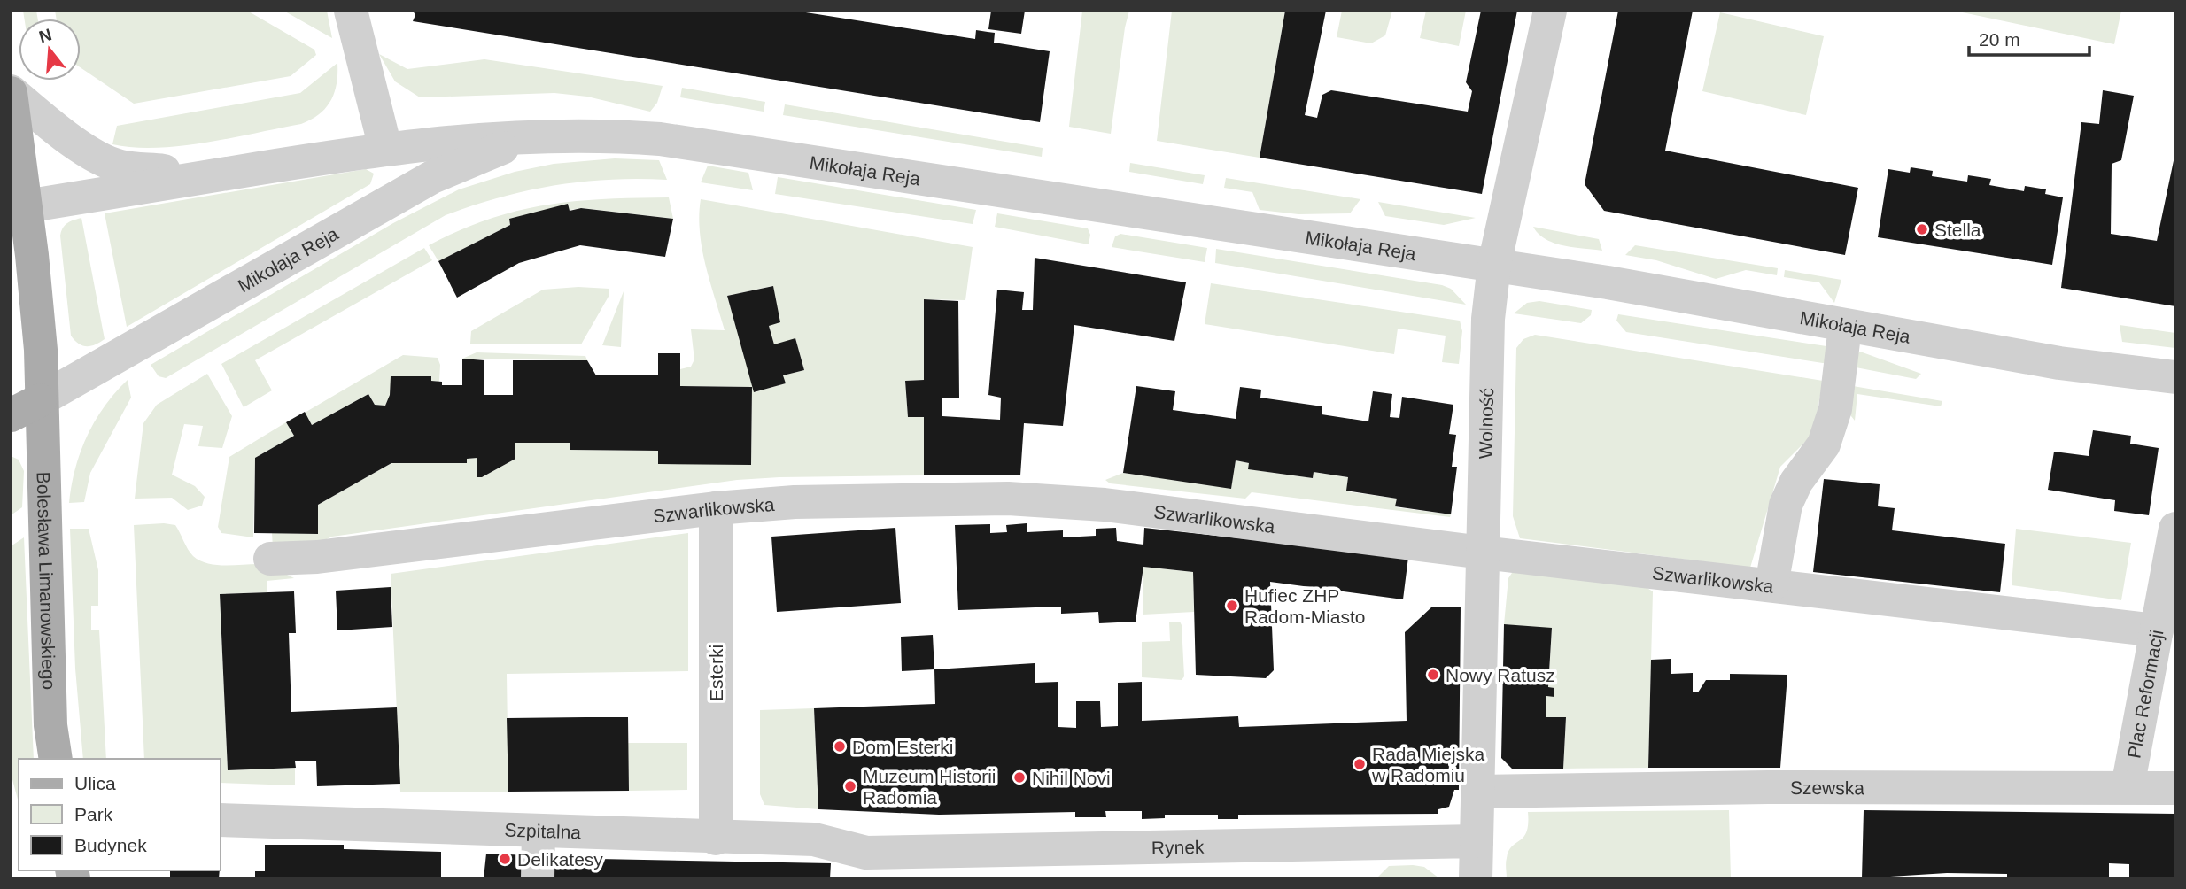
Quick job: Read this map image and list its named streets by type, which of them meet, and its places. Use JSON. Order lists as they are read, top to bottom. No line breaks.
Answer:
{"streets":{"main road":["Bolesława Limanowskiego"],"street":["Mikołaja Reja","Wolność","Szwarlikowska","Esterki","Plac Reformacji","Szewska","Szpitalna","Rynek"]},"crossings":[["Mikołaja Reja","Wolność"],["Mikołaja Reja","Bolesława Limanowskiego"],["Wolność","Szwarlikowska"],["Wolność","Szewska"],["Wolność","Rynek"],["Szwarlikowska","Esterki"],["Szwarlikowska","Plac Reformacji"],["Esterki","Szpitalna"],["Plac Reformacji","Szewska"],["Szpitalna","Rynek"]],"places":["Stella","Hufiec ZHP Radom-Miasto","Nowy Ratusz","Dom Esterki","Rada Miejska w Radomiu","Nihil Novi","Muzeum Historii Radomia","Delikatesy"],"legend":["Ulica","Park","Budynek"],"scale_bar":"20 m","north":"top"}
